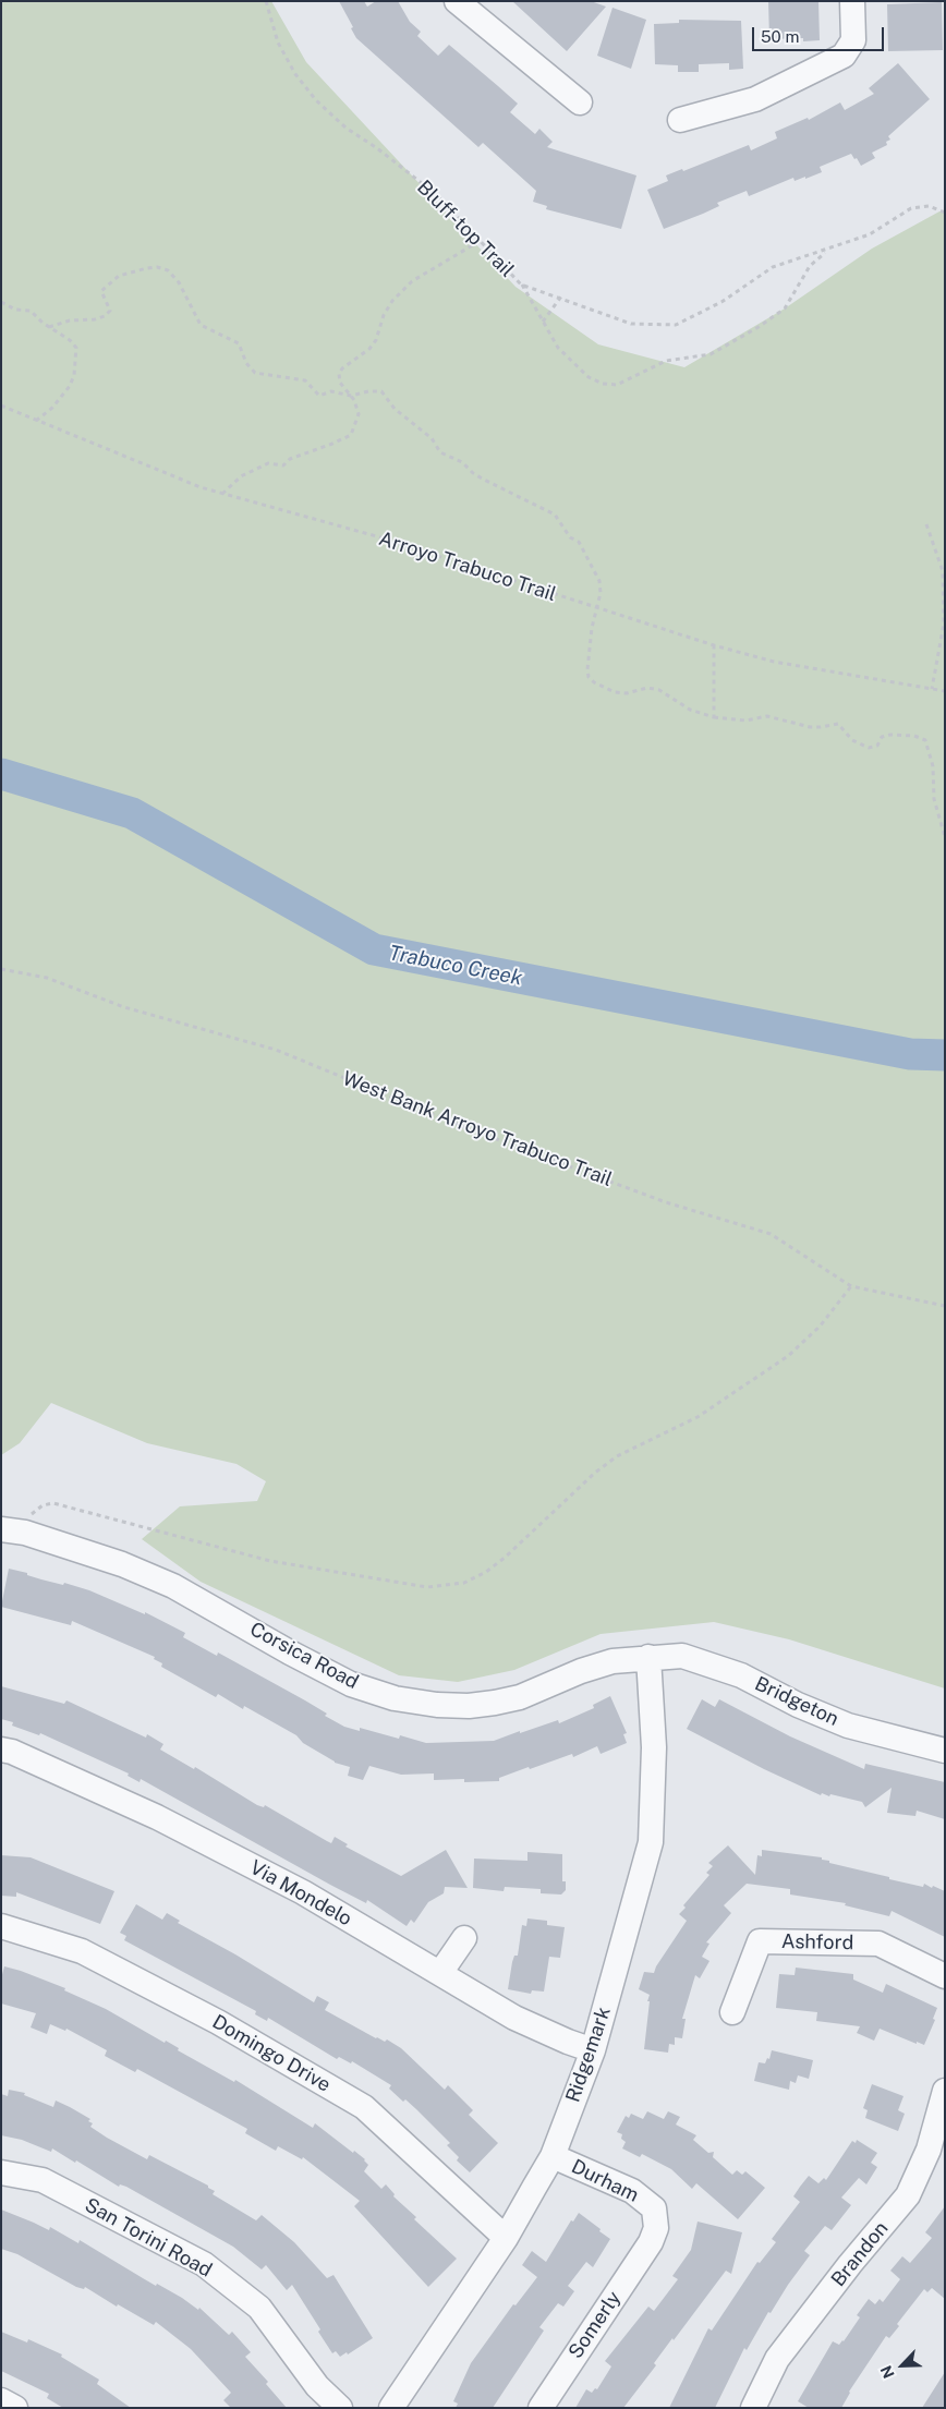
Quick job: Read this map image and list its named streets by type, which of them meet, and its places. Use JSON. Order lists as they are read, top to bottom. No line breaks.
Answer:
{"streets":{"street":["Corsica Road","Bridgeton","Via Mondelo","Ashford","Domingo Drive","Ridgemark","Durham","San Torini Road","Brandon","Somerly"],"path":["Bluff-top Trail","Arroyo Trabuco Trail","West Bank Arroyo Trabuco Trail"]},"crossings":[["Corsica Road","Bridgeton"],["Corsica Road","Ridgemark"],["Bridgeton","Ridgemark"],["Via Mondelo","Ridgemark"],["Domingo Drive","Ridgemark"],["Ridgemark","Durham"],["Durham","Somerly"]],"water":["Trabuco Creek"],"scale_bar":"50 m","north":"bottom left"}
